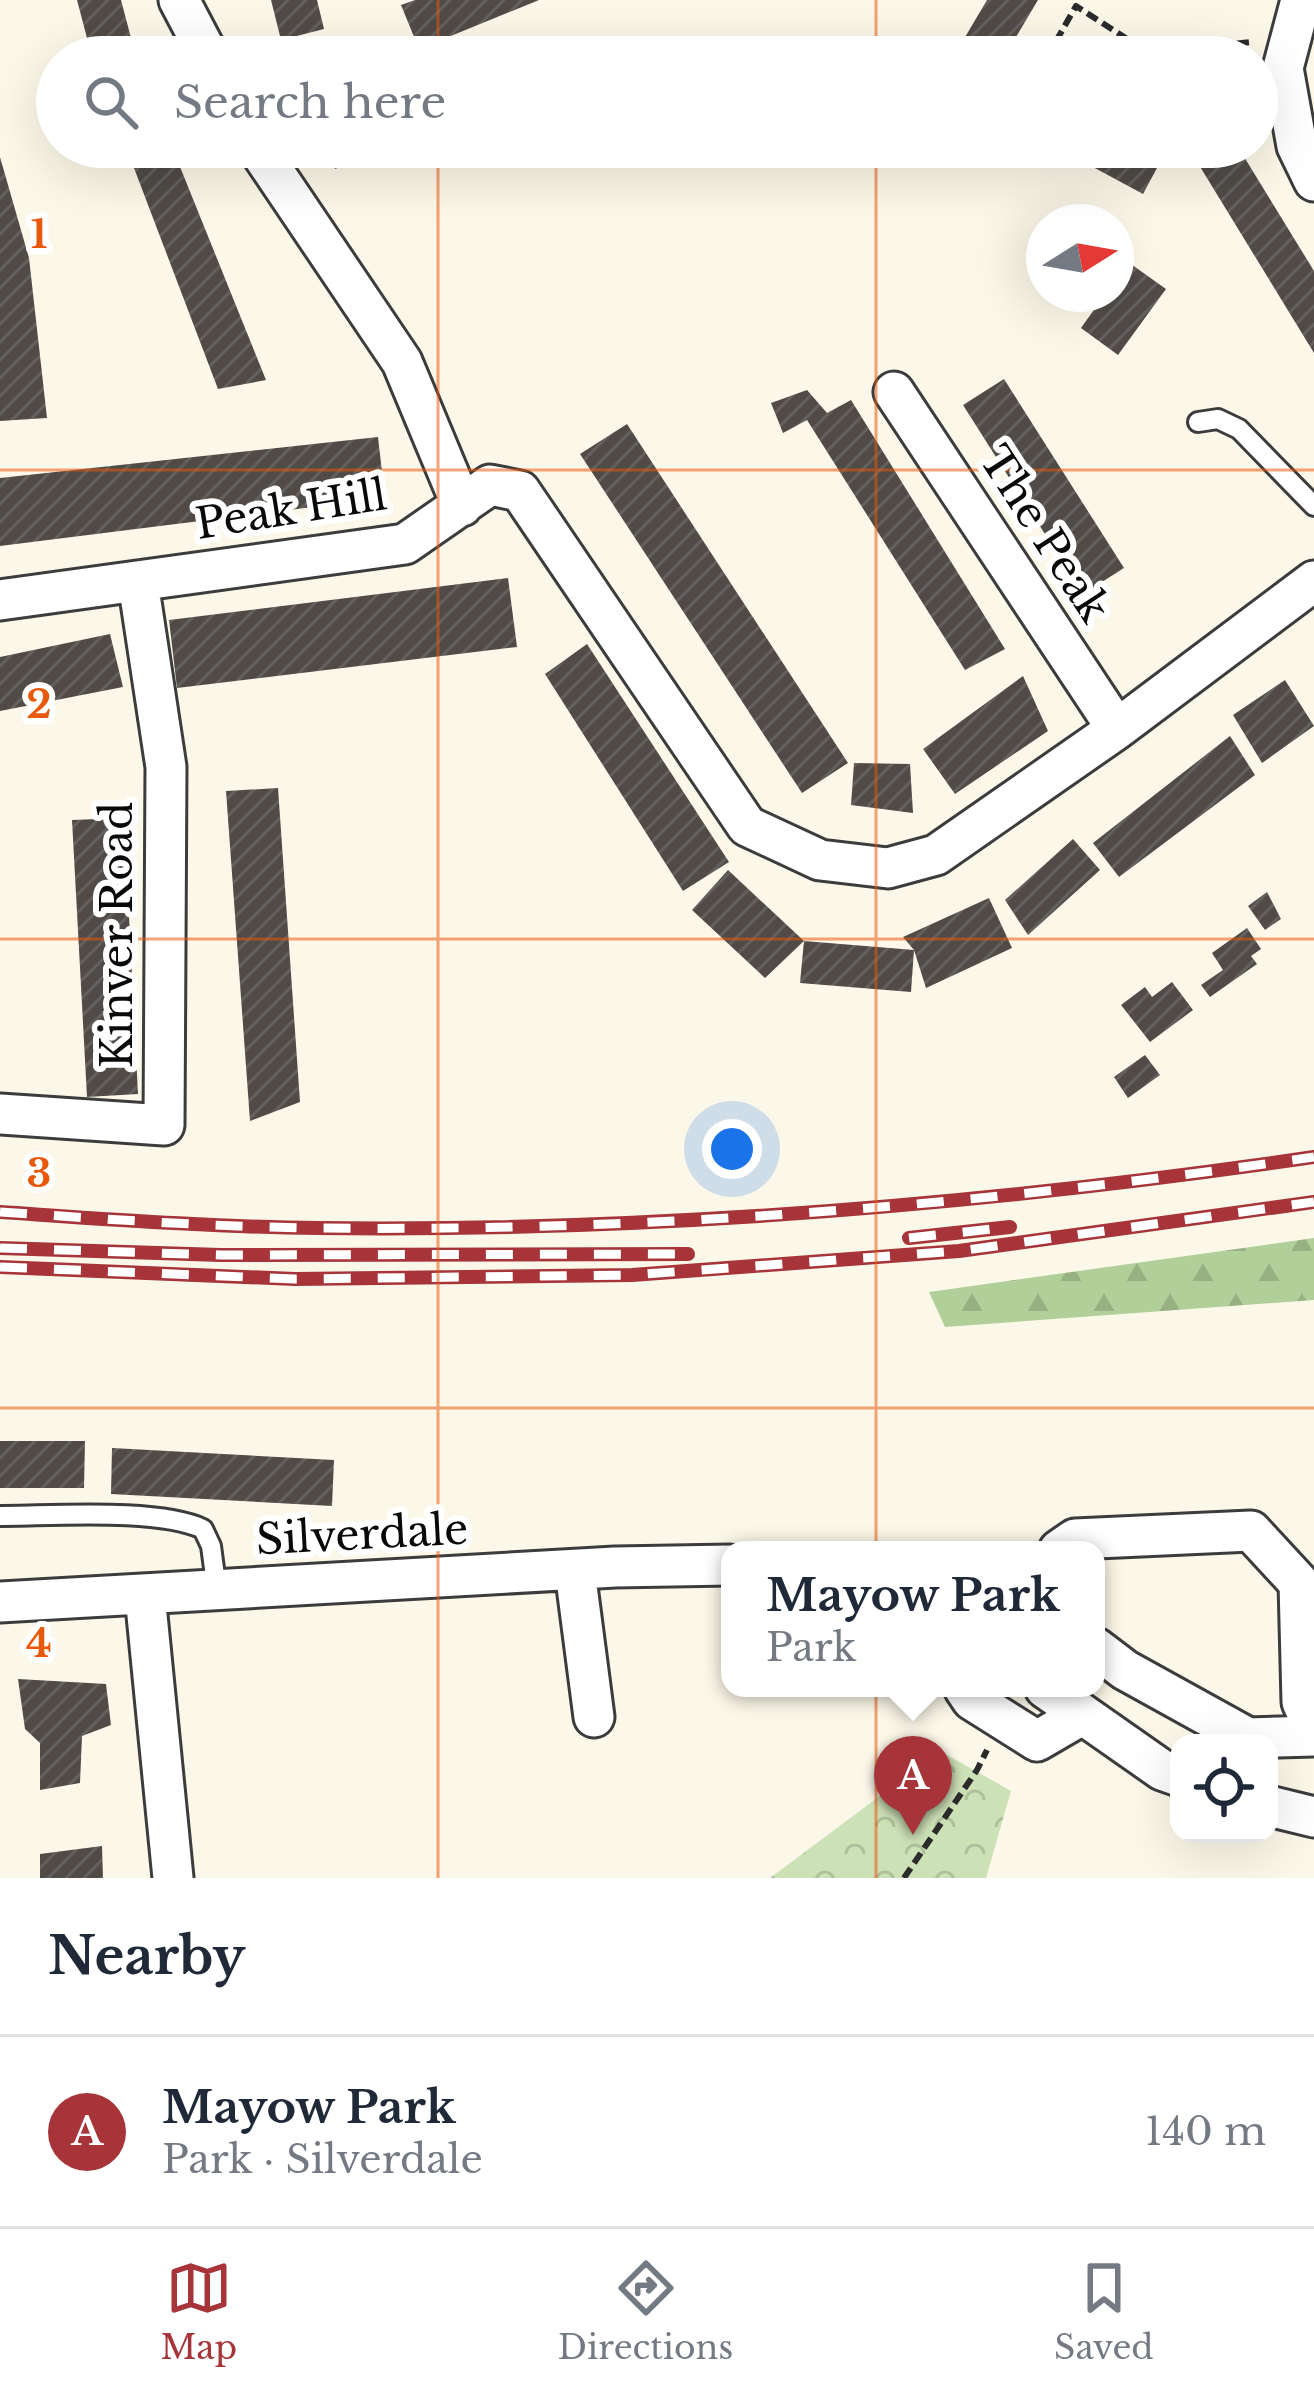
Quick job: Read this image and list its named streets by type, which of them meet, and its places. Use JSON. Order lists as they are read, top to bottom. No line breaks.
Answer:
{"streets":{"street":["Peak Hill","The Peak","Kinver Road","Silverdale"]},"crossings":[["Peak Hill","Kinver Road"]],"north":"right","page":{"search":"Search here","popup":["Mayow Park","Park"],"pins":"A","heading":"Nearby","list":[{"mark":"A","name":"Mayow Park","note":"Park · Silverdale","value":"140 m"}],"nav":["Map","Directions","Saved"]},"grid":{"rows":["1","2","3","4"]}}
